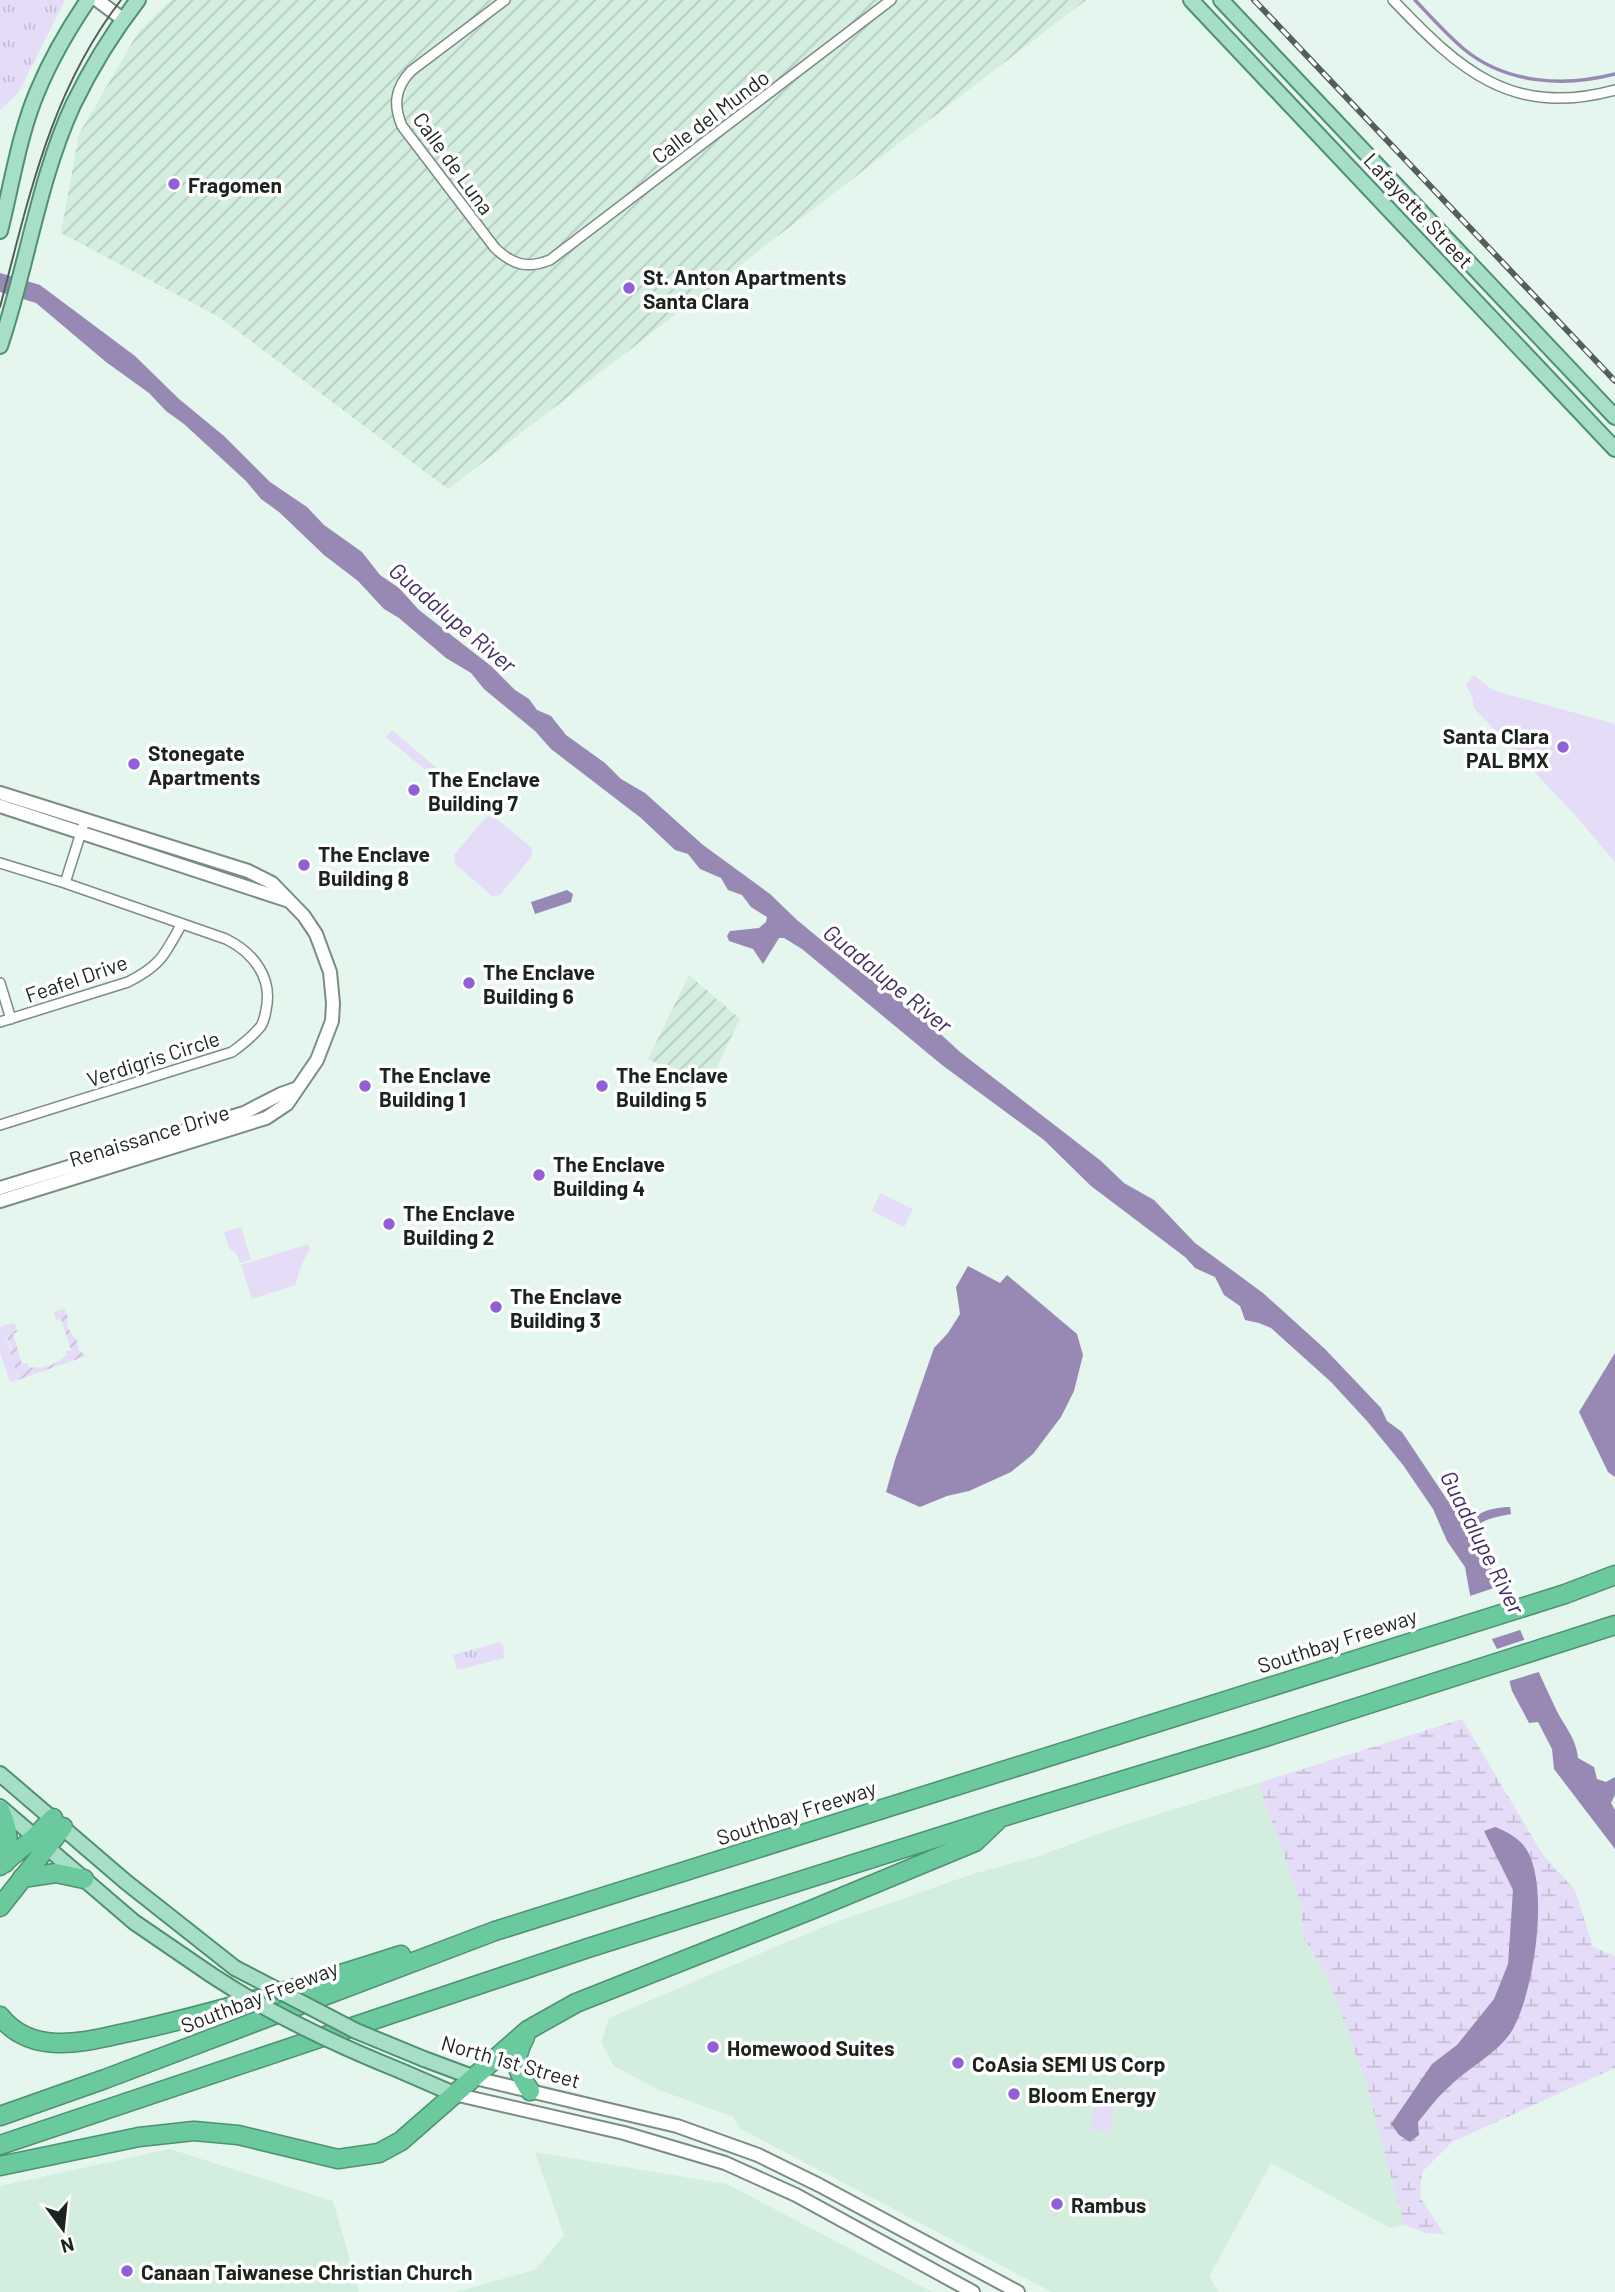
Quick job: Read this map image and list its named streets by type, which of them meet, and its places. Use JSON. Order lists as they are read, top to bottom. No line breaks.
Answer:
{"streets":{"highway":["Southbay Freeway"],"main road":["Lafayette Street","North 1st Street"],"street":["Calle del Mundo","Calle de Luna","Feafel Drive","Verdigris Circle","Renaissance Drive"]},"crossings":[["Calle del Mundo","Calle de Luna"],["Feafel Drive","Verdigris Circle"]],"water":["Guadalupe River"],"places":["Fragomen","St. Anton Apartments Santa Clara","Santa Clara PAL BMX","Stonegate Apartments","The Enclave Building 7","The Enclave Building 8","The Enclave Building 6","The Enclave Building 1","The Enclave Building 5","The Enclave Building 4","The Enclave Building 2","The Enclave Building 3","Homewood Suites","CoAsia SEMI US Corp","Bloom Energy","Rambus","Canaan Taiwanese Christian Church"],"north":"bottom"}
